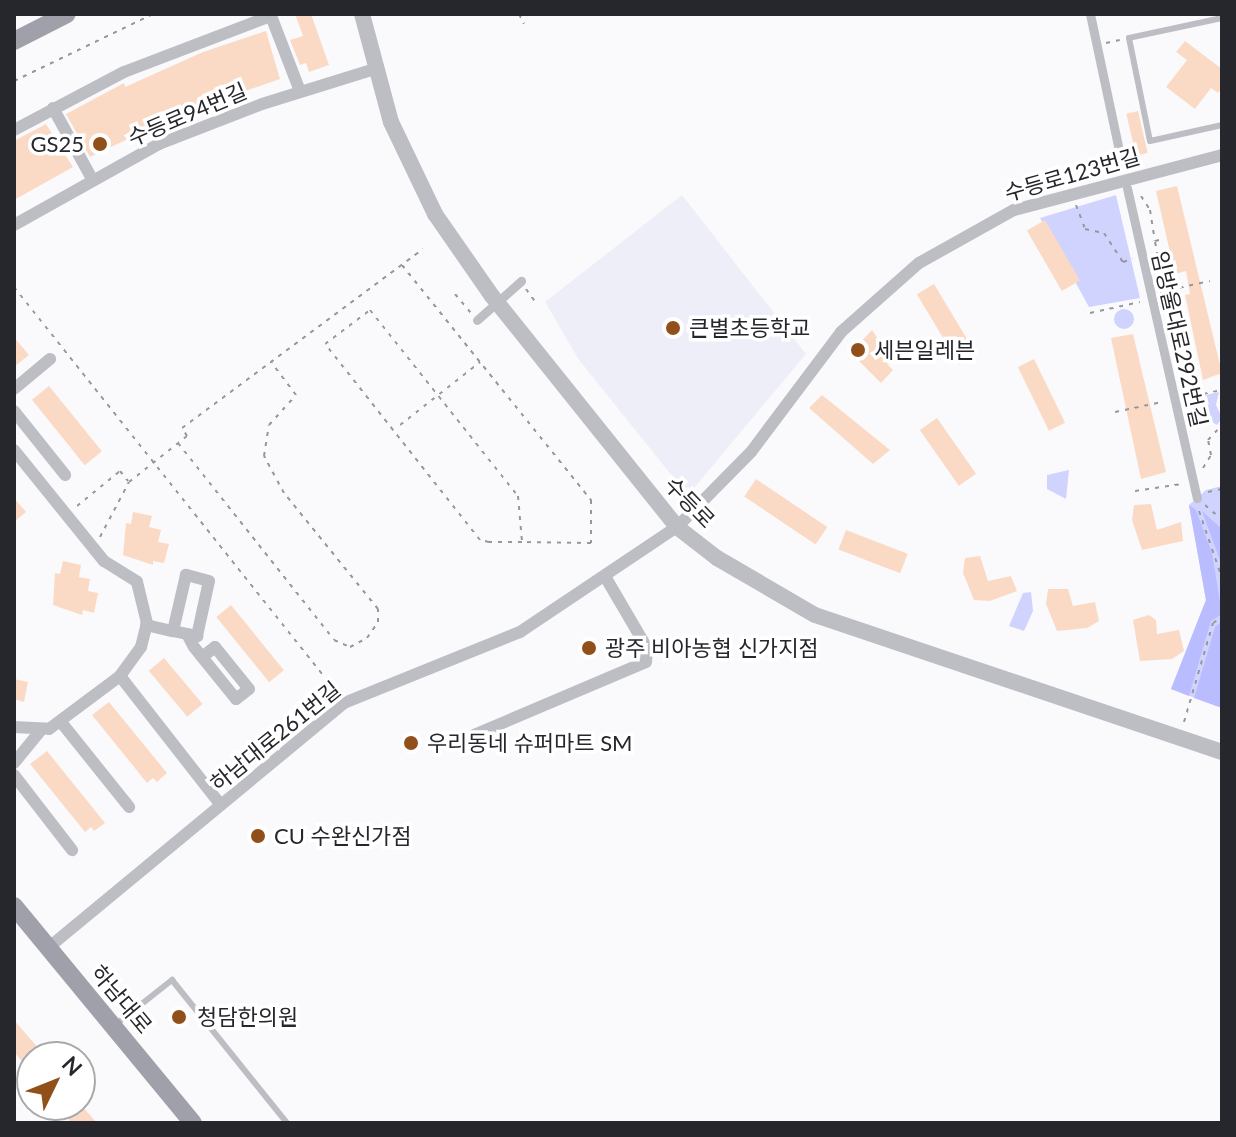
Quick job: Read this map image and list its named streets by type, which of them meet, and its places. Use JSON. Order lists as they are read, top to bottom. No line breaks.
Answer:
{"streets":{"main road":["하남대로"],"street":["수등로94번길","수등로123번길","임방울대로292번길","수등로","하남대로261번길"]},"crossings":[["수등로94번길","수등로"],["수등로123번길","수등로"],["수등로123번길","하남대로261번길"],["수등로","하남대로261번길"],["하남대로261번길","하남대로"]],"places":["GS25","큰별초등학교","세븐일레븐","광주 비아농협 신가지점","우리동네 슈퍼마트 SM","CU 수완신가점","청담한의원"],"north":"top right"}
